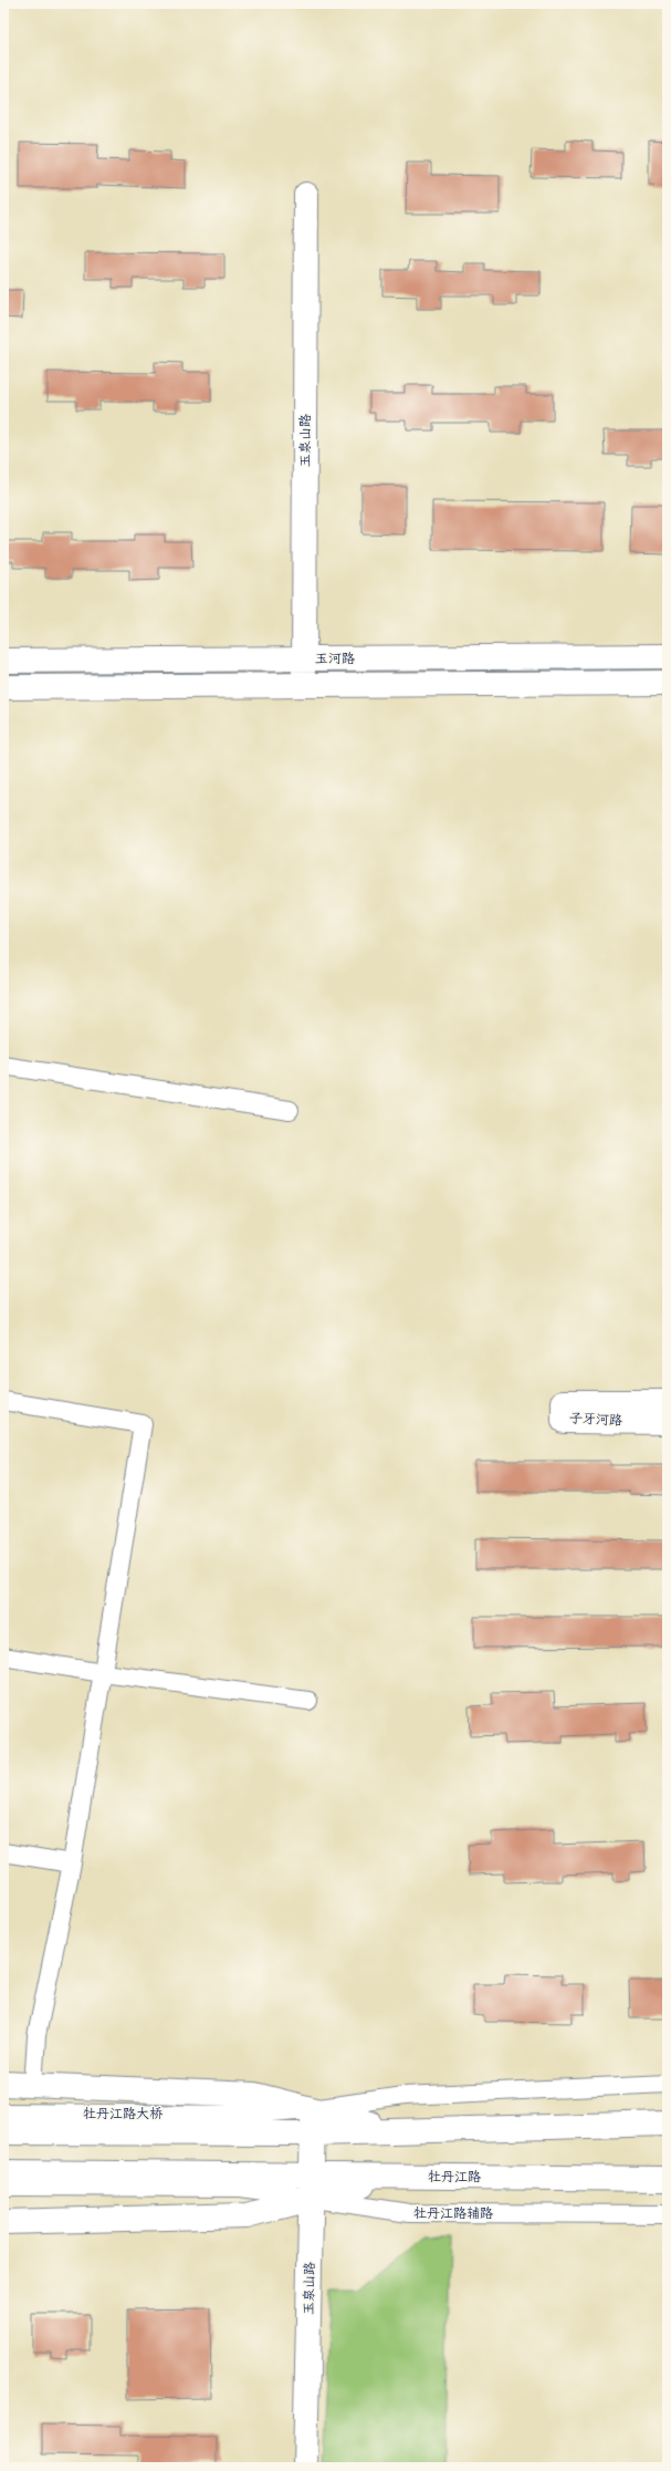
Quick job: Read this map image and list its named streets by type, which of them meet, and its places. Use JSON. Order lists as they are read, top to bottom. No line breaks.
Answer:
{"streets":{"street":["玉泉山路","玉河路","子牙河路","牡丹江路大桥","牡丹江路","牡丹江路辅路"]},"crossings":[["玉泉山路","玉河路"],["玉泉山路","牡丹江路"],["玉泉山路","牡丹江路辅路"],["牡丹江路","牡丹江路辅路"]]}
